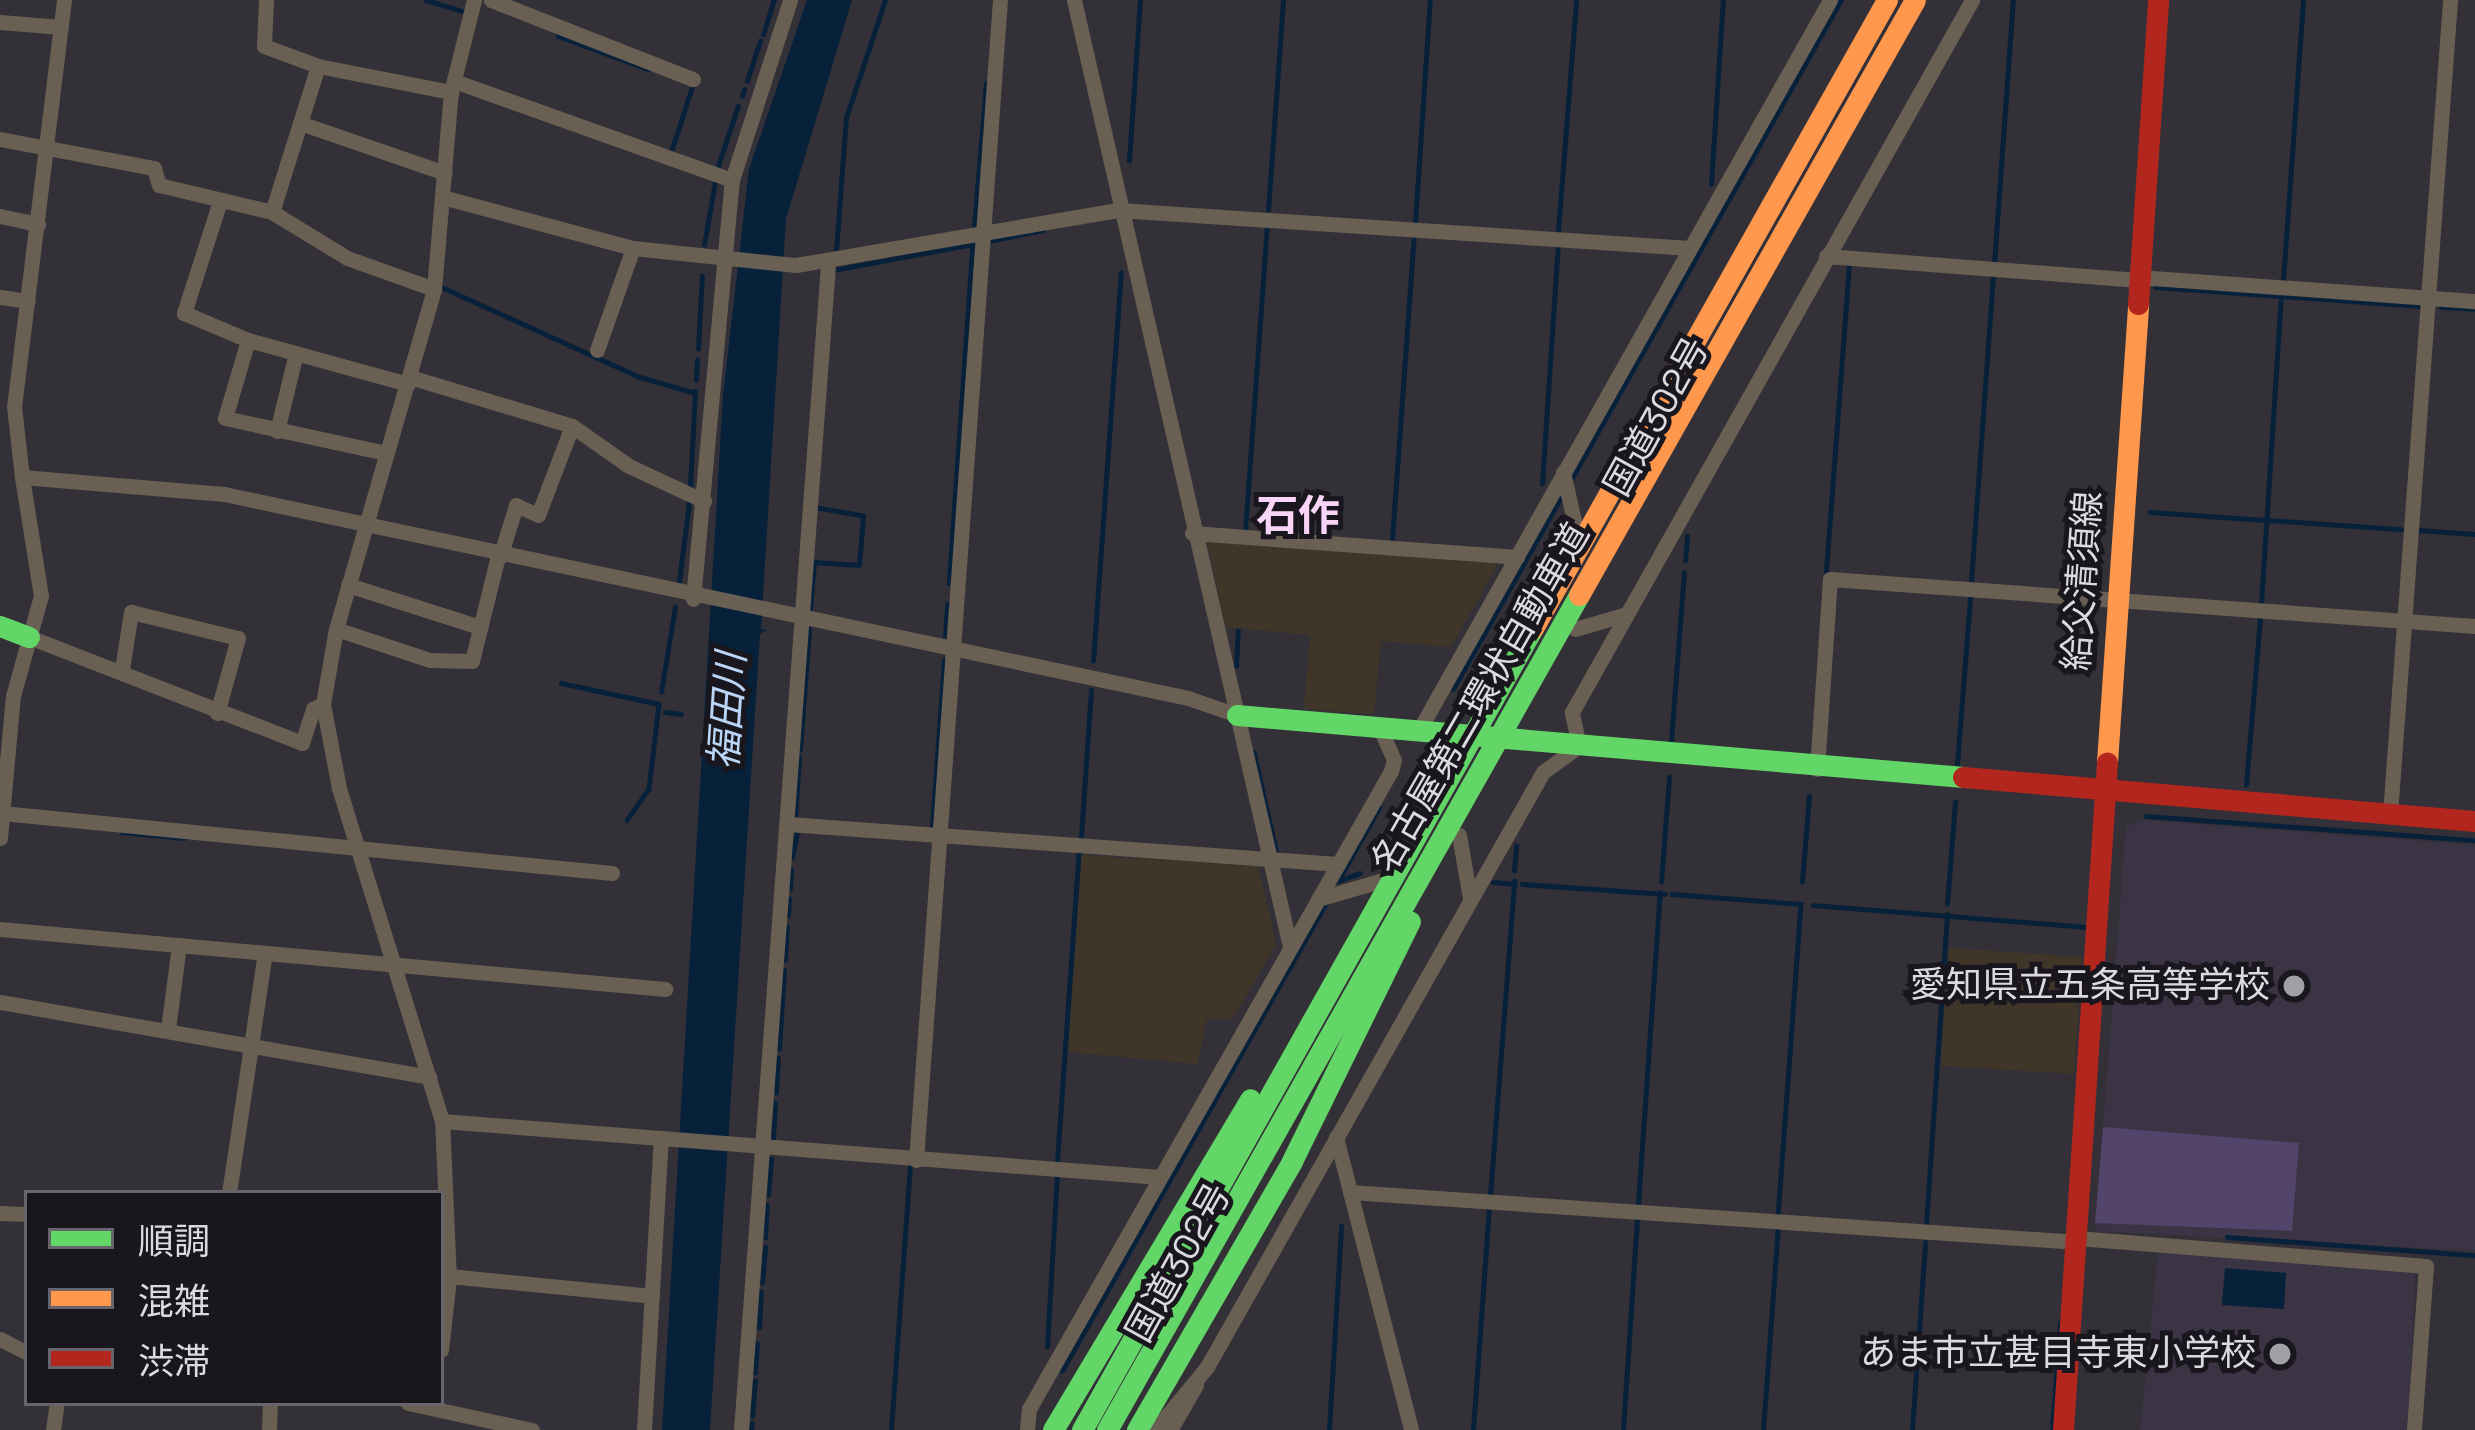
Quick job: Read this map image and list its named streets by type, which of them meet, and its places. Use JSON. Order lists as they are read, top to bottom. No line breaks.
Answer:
{"streets":{"main road":["国道302号","給父清須線","名古屋第二環状自動車道"]},"districts":["石作"],"water":["福田川"],"places":["愛知県立五条高等学校","あま市立甚目寺東小学校"],"legend":["順調","混雑","渋滞"]}
